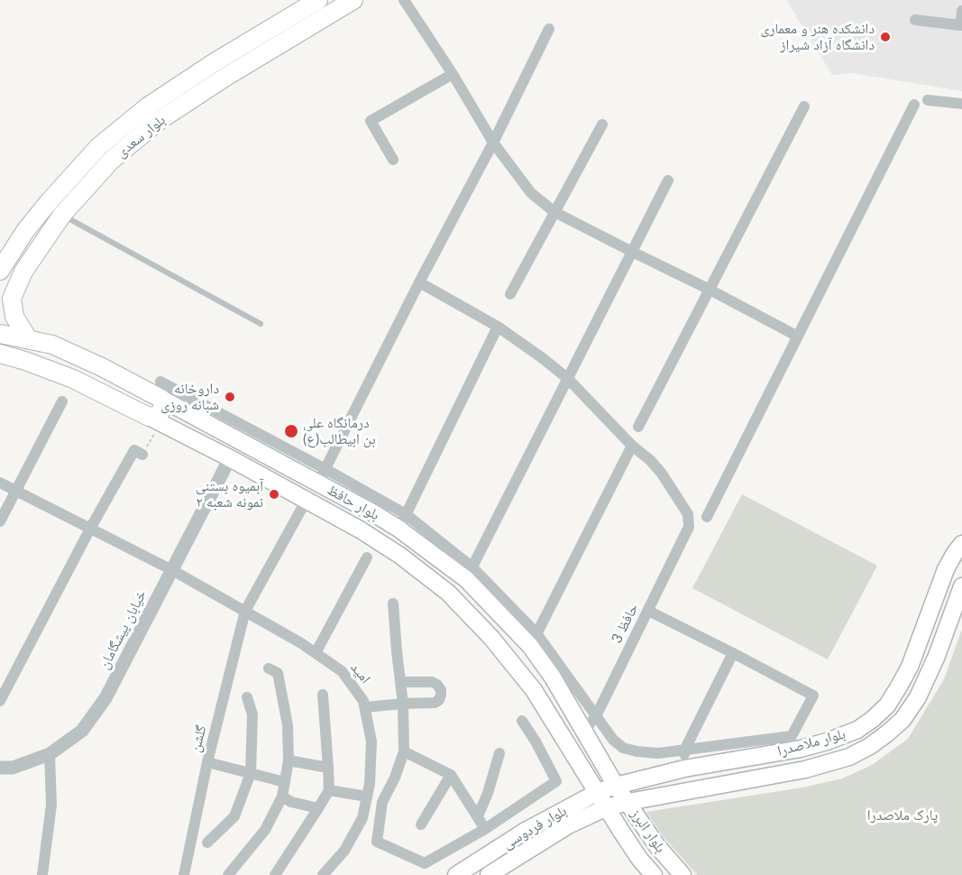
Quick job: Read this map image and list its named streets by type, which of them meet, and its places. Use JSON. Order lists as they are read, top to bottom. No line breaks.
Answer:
{"streets":{"main road":["بلوار سعدی","بلوار حافظ","بلوار ملاصدرا","بلوار فردوسی","بلوار البرز"],"street":["حافظ 3","خیابان پیشگامان","امید","گلشن"]},"crossings":[["بلوار سعدی","بلوار حافظ"],["بلوار حافظ","حافظ 3"],["بلوار حافظ","خیابان پیشگامان"],["بلوار حافظ","گلشن"],["بلوار حافظ","بلوار ملاصدرا"],["بلوار حافظ","بلوار فردوسی"],["بلوار حافظ","بلوار البرز"],["خیابان پیشگامان","امید"],["امید","گلشن"],["بلوار ملاصدرا","بلوار فردوسی"],["بلوار ملاصدرا","بلوار البرز"],["بلوار فردوسی","بلوار البرز"]],"parks":["پارک ملاصدرا"],"places":["دانشکده هنر و معماری دانشگاه آزاد شیراز","داروخانه شبانه روزی","درمانگاه علی بن ابیطالب(ع)","آبمیوه بستنی نمونه شعبه ۲"]}
